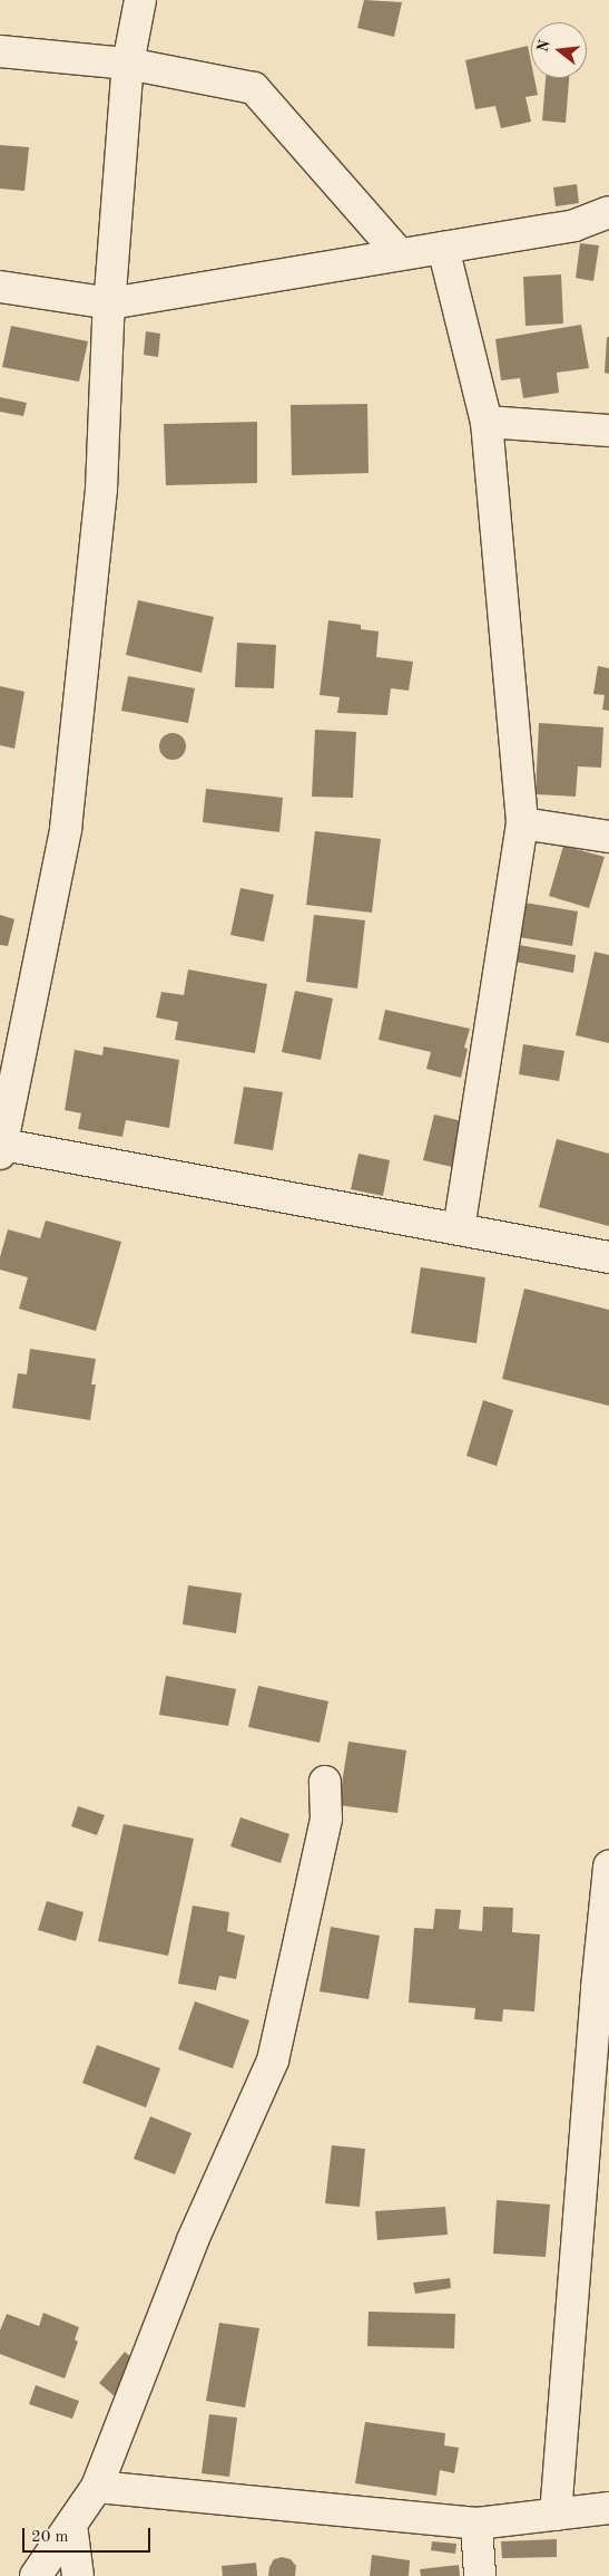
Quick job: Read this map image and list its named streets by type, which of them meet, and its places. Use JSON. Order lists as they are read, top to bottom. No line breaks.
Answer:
{"scale_bar":"20 m","north":"left"}
